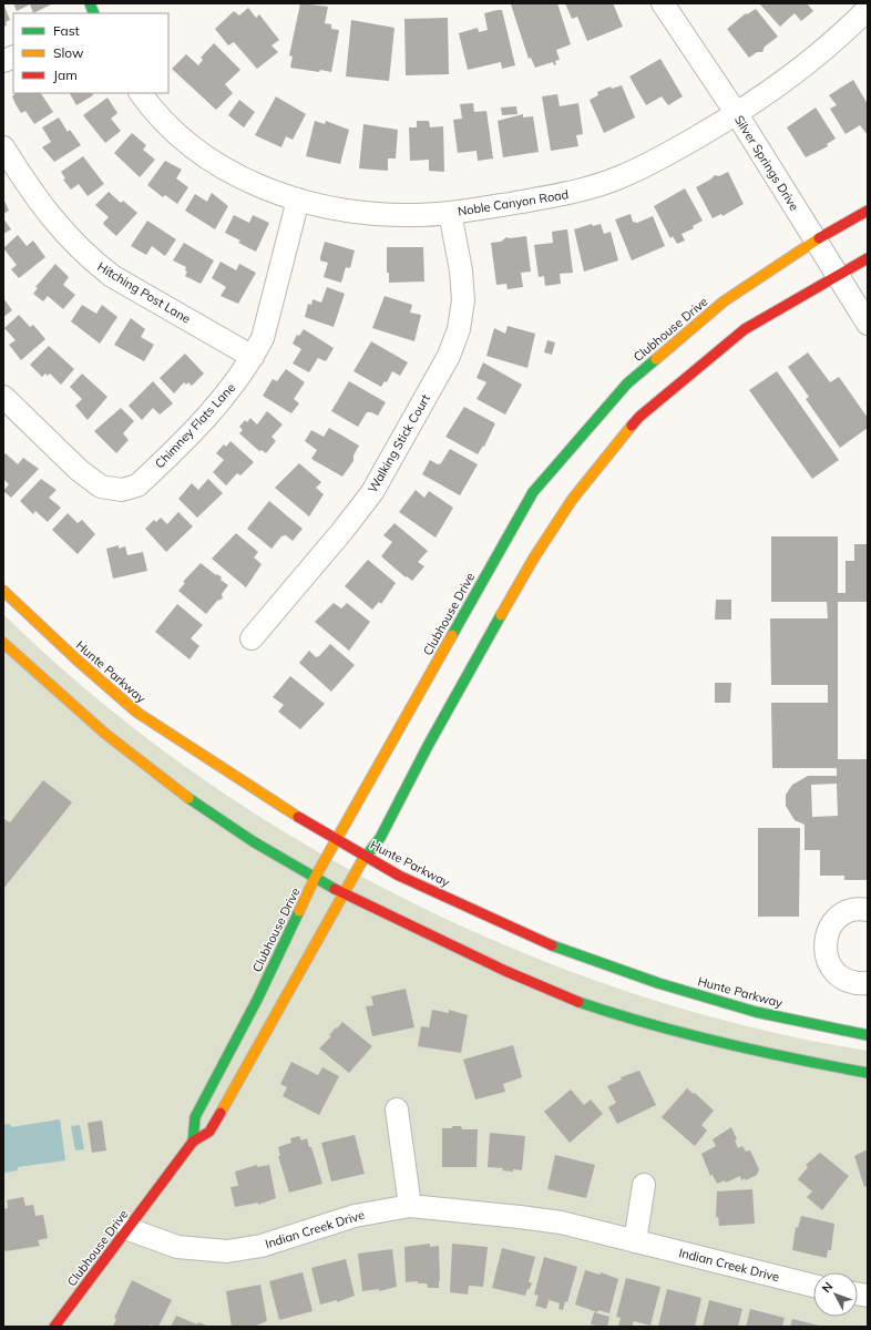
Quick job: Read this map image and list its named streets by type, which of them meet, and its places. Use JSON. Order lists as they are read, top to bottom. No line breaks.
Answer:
{"streets":{"street":["Silver Springs Drive","Noble Canyon Road","Hitching Post Lane","Clubhouse Drive","Chimney Flats Lane","Walking Stick Court","Hunte Parkway","Indian Creek Drive"]},"crossings":[["Silver Springs Drive","Noble Canyon Road"],["Silver Springs Drive","Clubhouse Drive"],["Noble Canyon Road","Chimney Flats Lane"],["Noble Canyon Road","Walking Stick Court"],["Hitching Post Lane","Chimney Flats Lane"],["Clubhouse Drive","Hunte Parkway"],["Clubhouse Drive","Indian Creek Drive"]],"legend":["Fast","Slow","Jam"],"north":"top left"}
